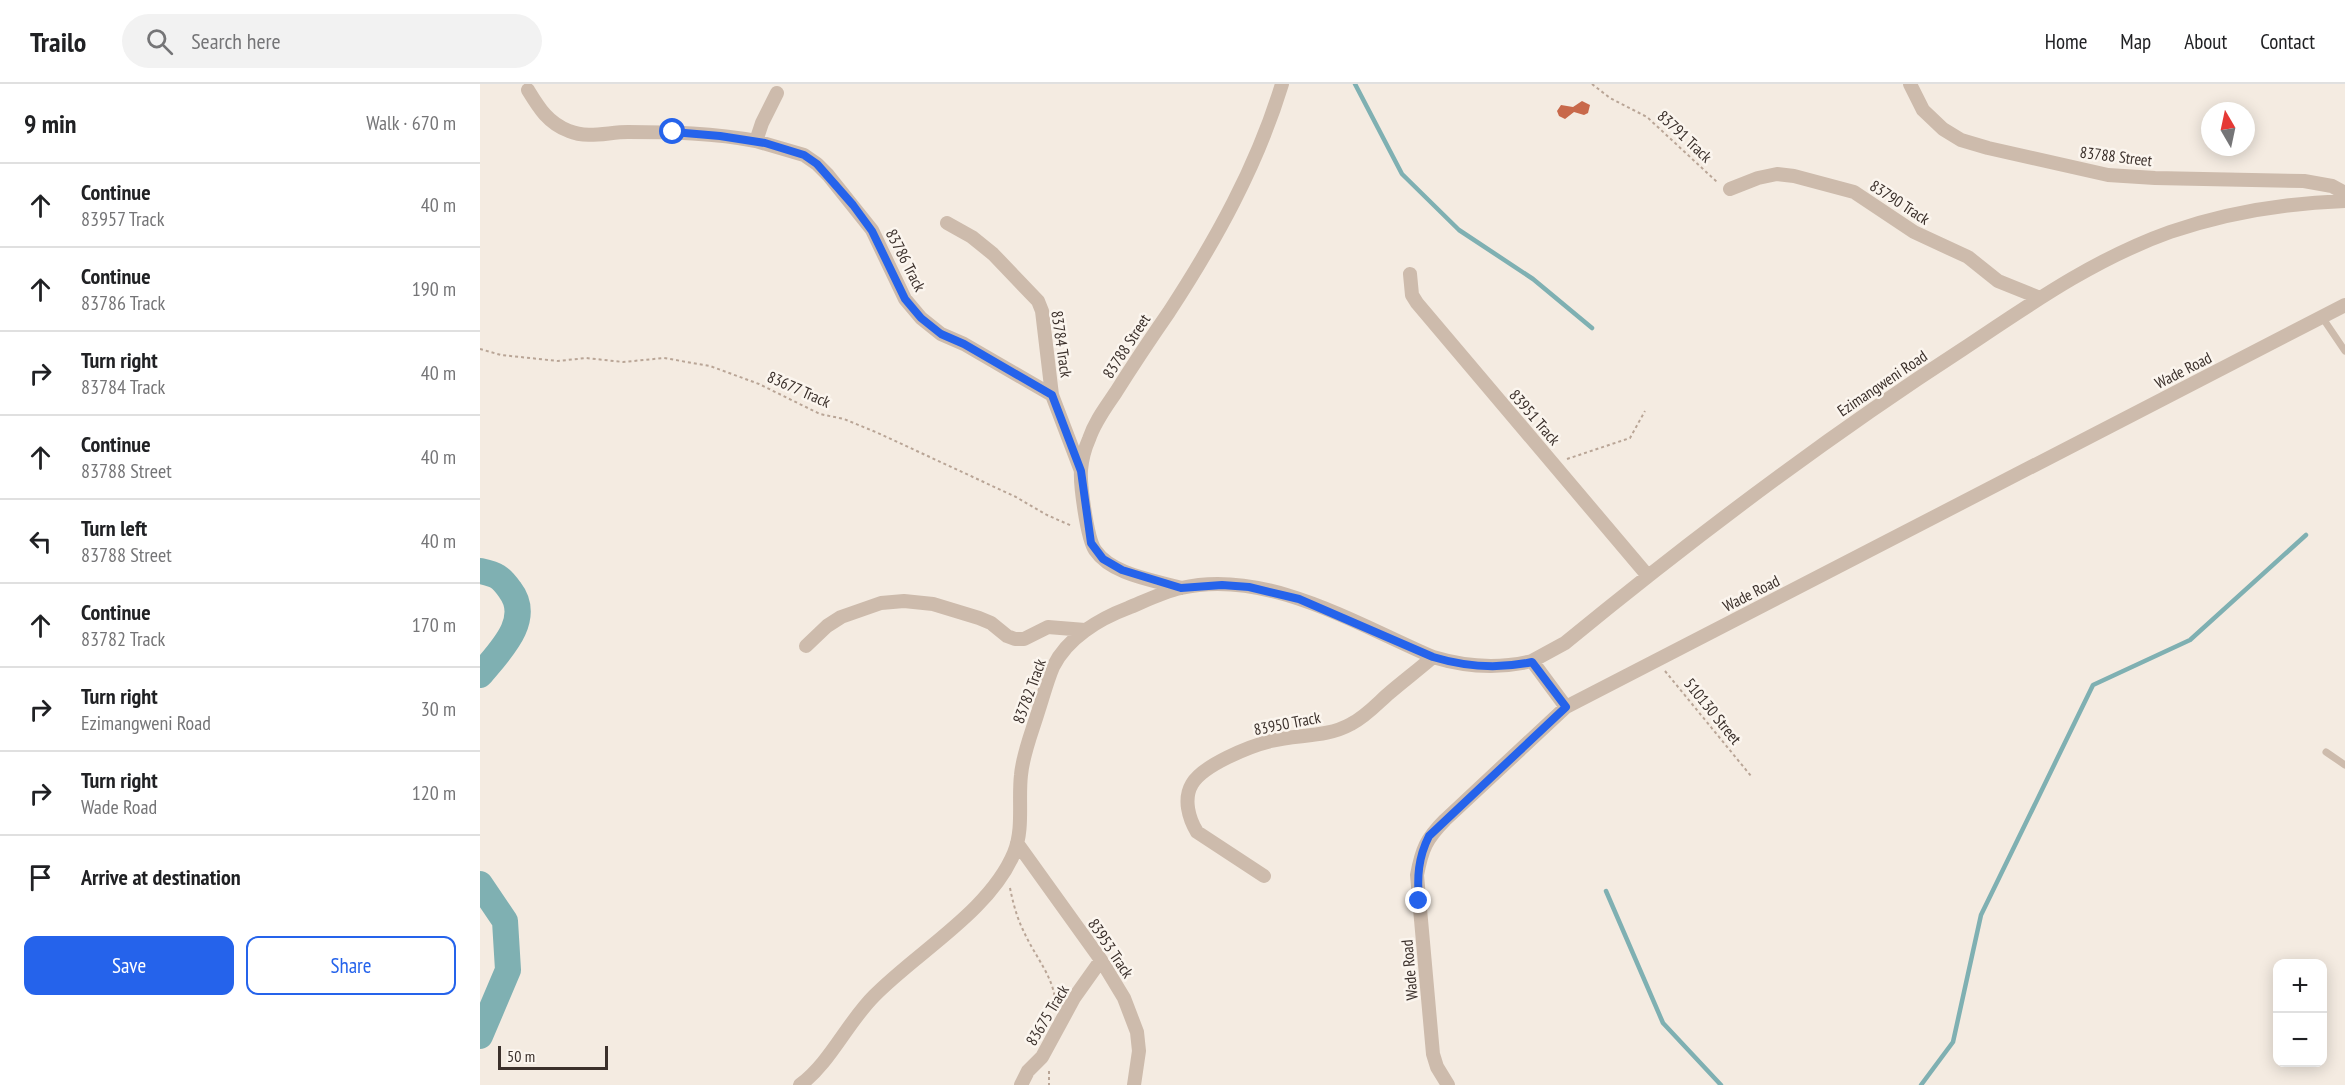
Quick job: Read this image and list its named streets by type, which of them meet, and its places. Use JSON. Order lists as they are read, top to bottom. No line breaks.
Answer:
{"streets":{"street":["83788 Street","83790 Track","83786 Track","83784 Track","Wade Road","Ezimangweni Road","83951 Track","83782 Track","83950 Track","83953 Track","83675 Track"],"path":["83791 Track","83677 Track","510130 Street"]},"crossings":[["83791 Track","83790 Track"],["83788 Street","83784 Track"],["83788 Street","83677 Track"],["83788 Street","83782 Track"],["83790 Track","Ezimangweni Road"],["83786 Track","83784 Track"],["Wade Road","510130 Street"],["Ezimangweni Road","83951 Track"],["Ezimangweni Road","83782 Track"],["83782 Track","83950 Track"],["83782 Track","83953 Track"],["83953 Track","83675 Track"]],"scale_bar":"50 m","north":"top","page":{"header":"Trailo","search":"Search here","nav":["Home","Map","About","Contact"],"heading":["9 min","Walk · 670 m"],"list":[["Continue","83957 Track","40 m"],["Continue","83786 Track","190 m"],["Turn right","83784 Track","40 m"],["Continue","83788 Street","40 m"],["Turn left","83788 Street","40 m"],["Continue","83782 Track","170 m"],["Turn right","Ezimangweni Road","30 m"],["Turn right","Wade Road","120 m"],"Arrive at destination"],"buttons":["Save","Share"],"map_buttons":["+","−"],"scale":"50 m"}}
